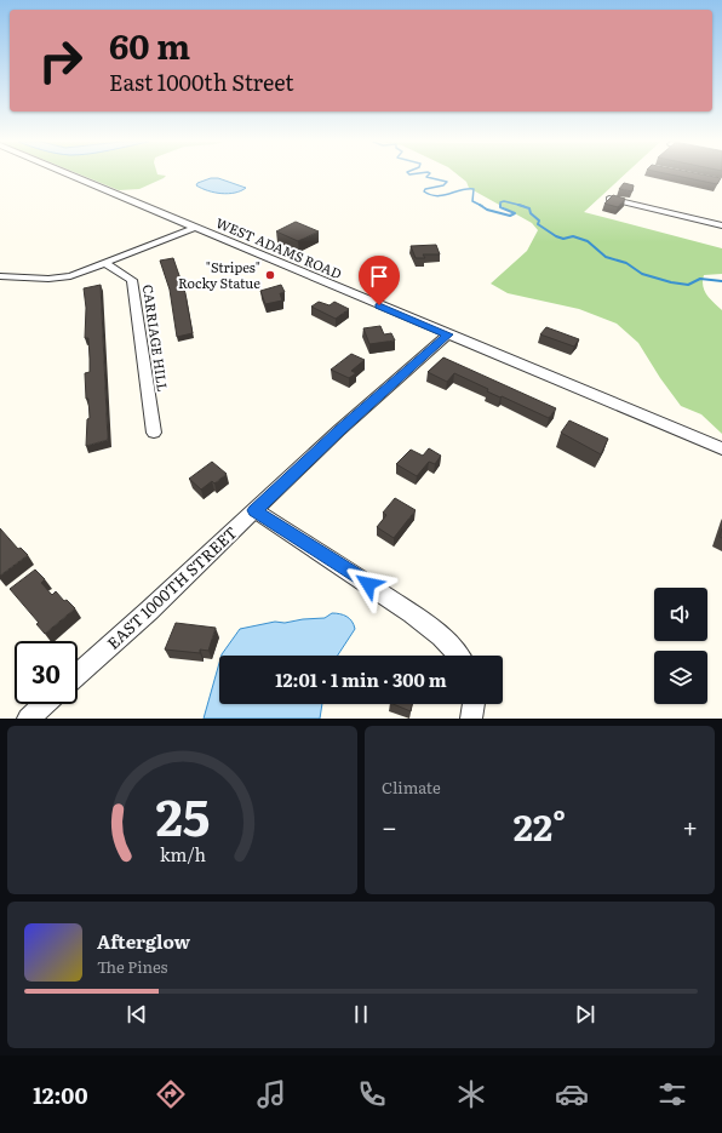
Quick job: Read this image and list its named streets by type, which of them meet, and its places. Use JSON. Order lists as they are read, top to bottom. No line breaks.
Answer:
{"streets":{"street":["WEST ADAMS ROAD","CARRIAGE HILL","EAST 1000TH STREET"]},"crossings":[["WEST ADAMS ROAD","EAST 1000TH STREET"]],"places":["\"Stripes\" Rocky Statue"],"page":{"turn":["60 m","East 1000th Street"],"limit":"30","trip":"12:01 · 1 min · 300 m","tile":"Climate","heat":["−","22°","+"],"song":["Afterglow","The Pines"],"tabs":"12:00","gauge":["25","km/h"]}}
